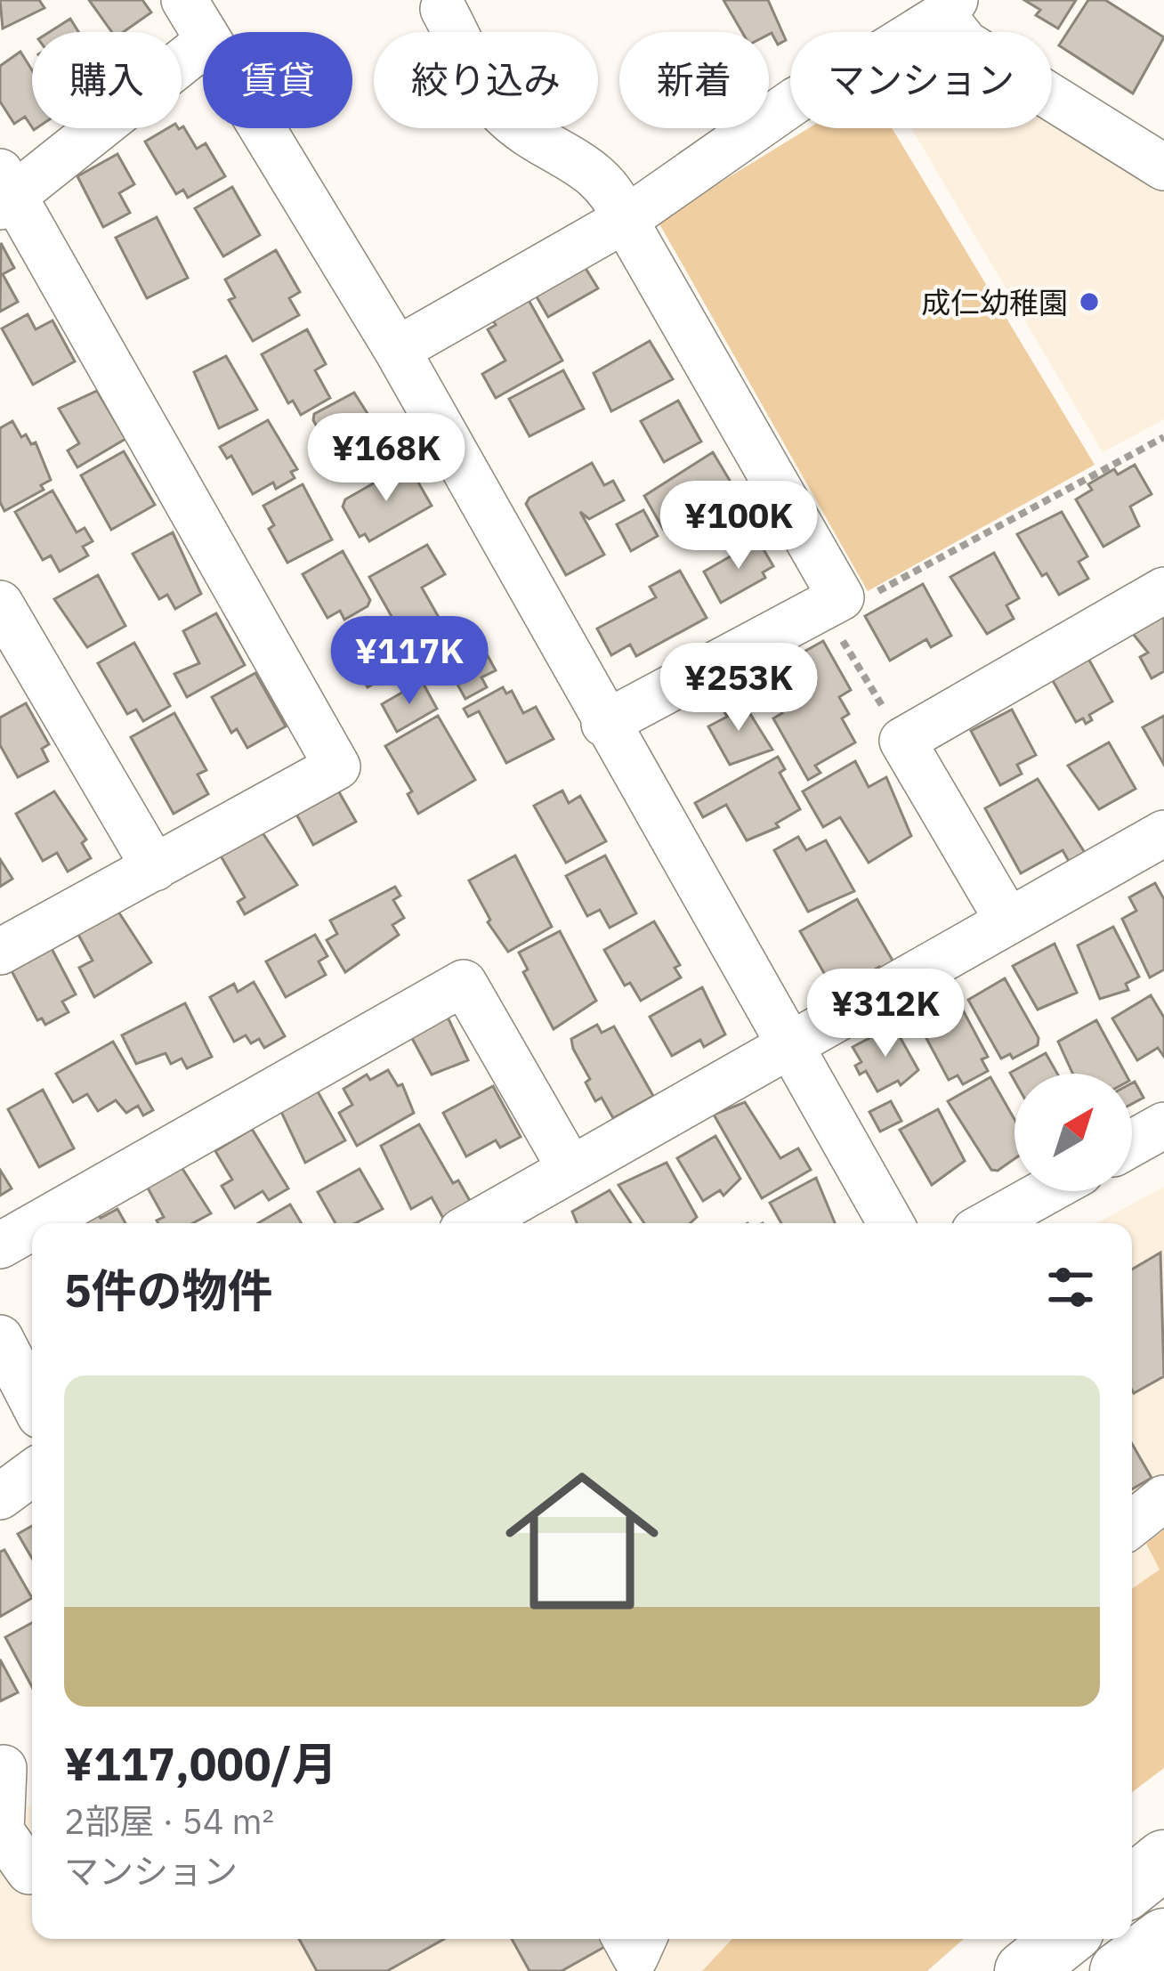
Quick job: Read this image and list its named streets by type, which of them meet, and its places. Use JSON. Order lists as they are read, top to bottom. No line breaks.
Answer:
{"places":["成仁幼稚園"],"north":"top right","page":{"chip":["購入","賃貸","絞り込み","新着","マンション"],"price":["¥168K","¥100K","¥117K","¥253K","¥312K"],"heading":"5件の物件","list":[{"name":"¥117,000/月","note":"2部屋 · 54 m² · マンション"}]}}
